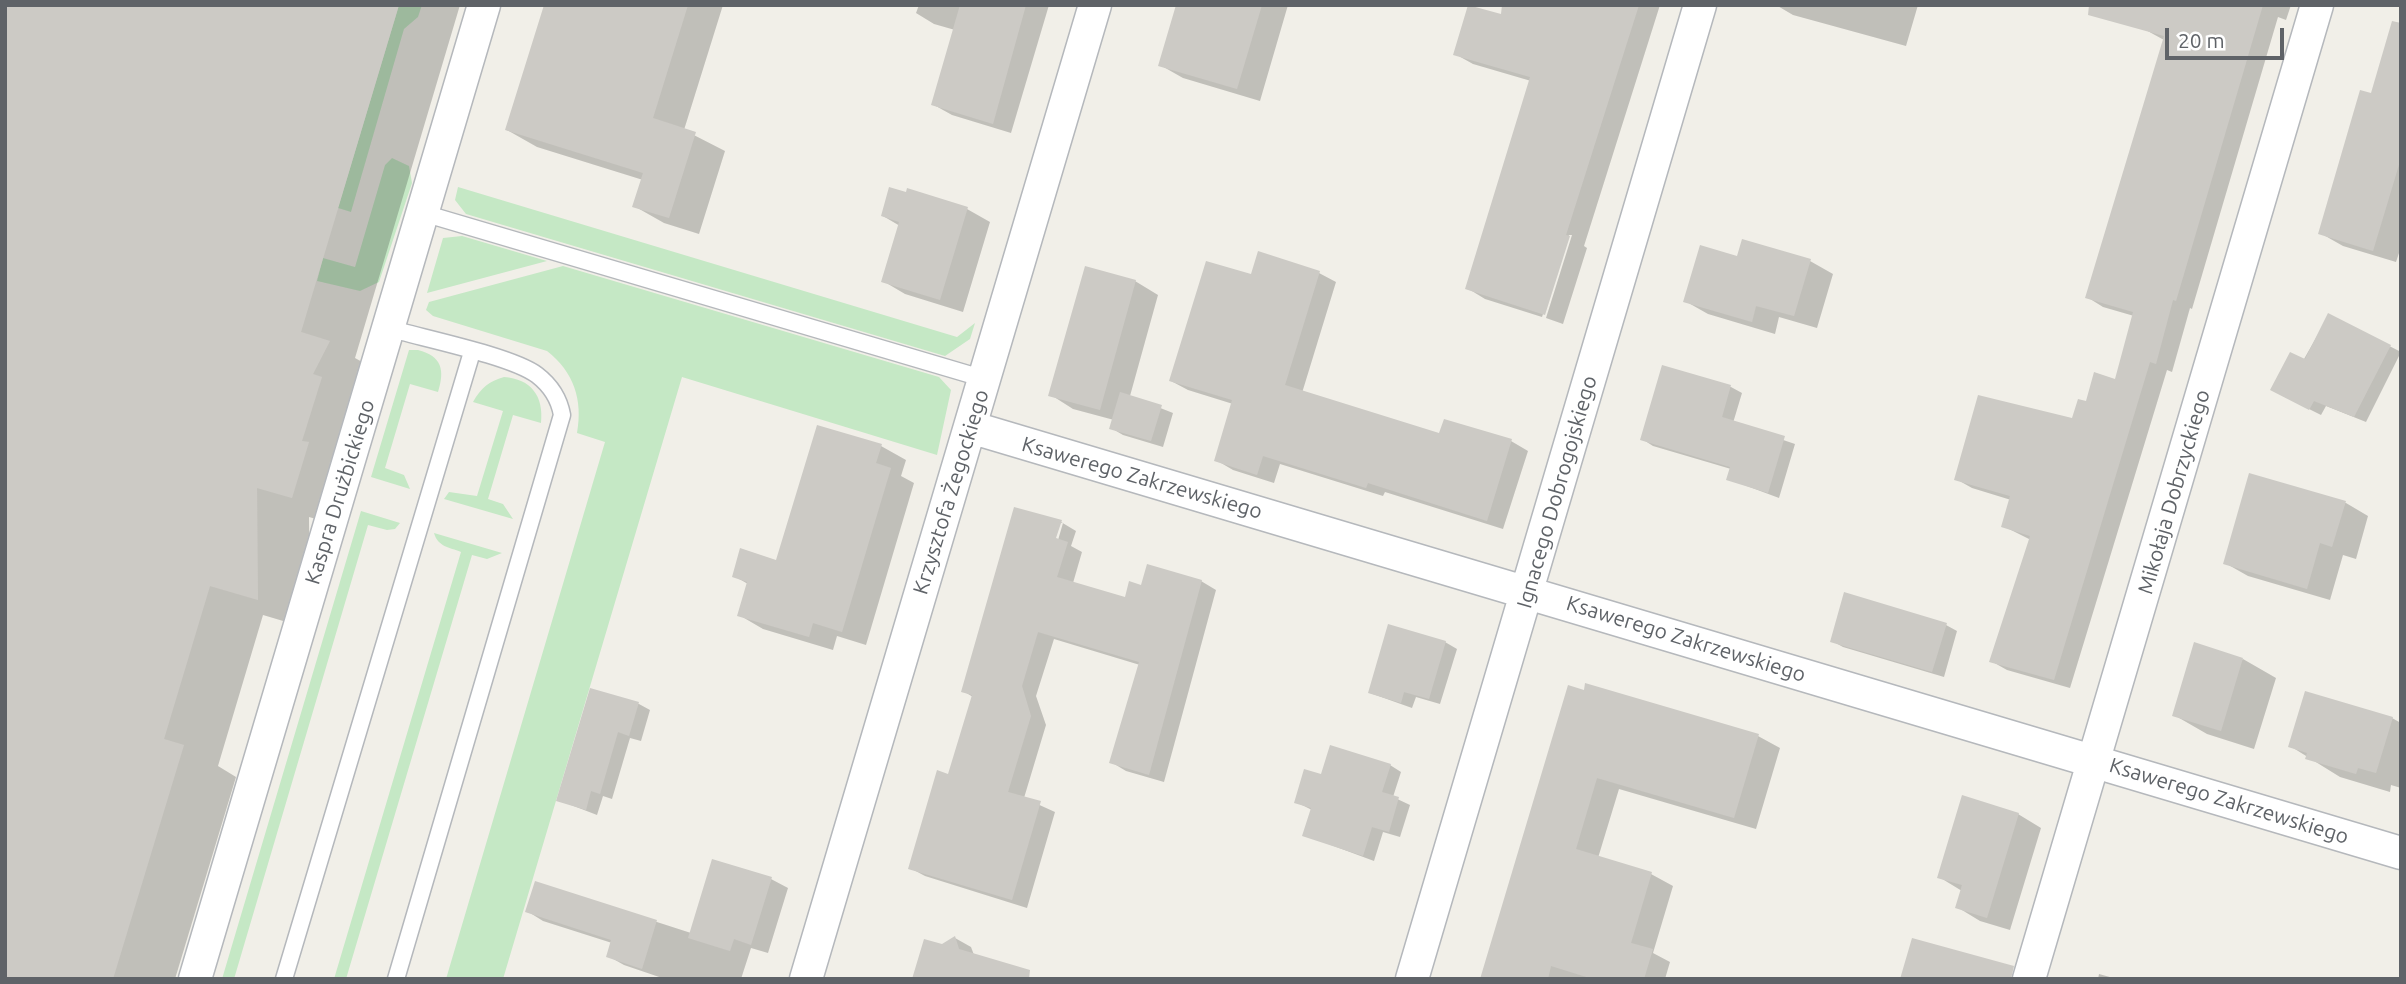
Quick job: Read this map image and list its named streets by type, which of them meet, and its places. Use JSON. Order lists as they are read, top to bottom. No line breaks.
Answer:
{"streets":{"street":["Ksawerego Zakrzewskiego","Kaspra Drużbickiego","Krzysztofa Żegockiego","Ignacego Dobrogojskiego","Mikołaja Dobrzyckiego"]},"crossings":[["Ksawerego Zakrzewskiego","Krzysztofa Żegockiego"],["Ksawerego Zakrzewskiego","Ignacego Dobrogojskiego"],["Ksawerego Zakrzewskiego","Mikołaja Dobrzyckiego"]],"scale_bar":"20 m"}
